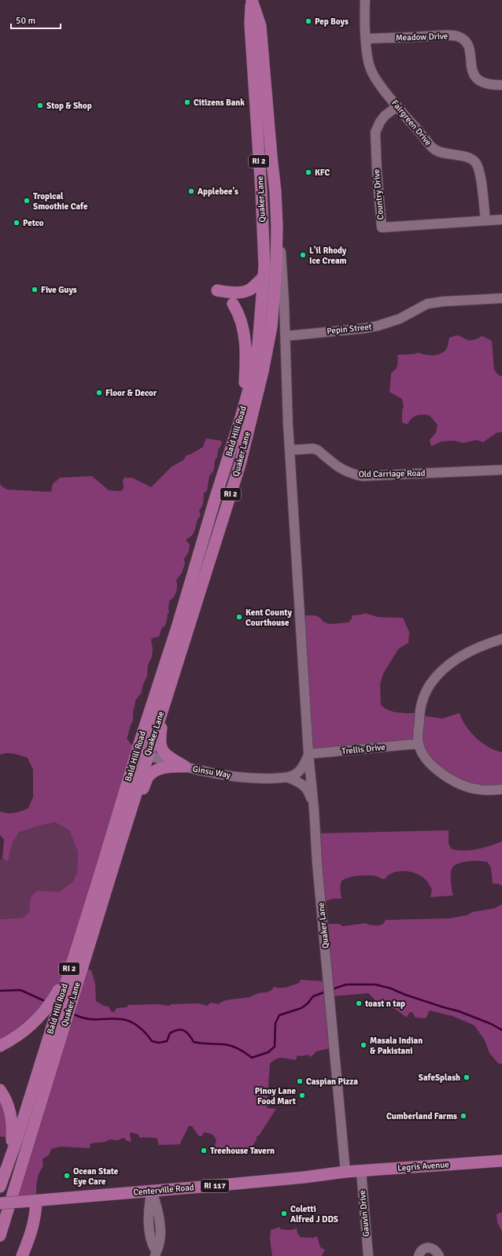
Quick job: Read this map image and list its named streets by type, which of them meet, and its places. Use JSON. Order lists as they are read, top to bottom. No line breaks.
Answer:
{"streets":{"main road":["RI 2","Quaker Lane","Bald Hill Road","Legris Avenue","RI 117","Centerville Road"],"street":["Meadow Drive","Fairgreen Drive","Country Drive","Pepin Street","Old Carriage Road","Trellis Drive","Ginsu Way","Gauvin Drive"]},"crossings":[["Meadow Drive","Fairgreen Drive"],["Fairgreen Drive","Country Drive"],["Quaker Lane","Pepin Street"],["Quaker Lane","Bald Hill Road"],["Quaker Lane","Old Carriage Road"],["Quaker Lane","Trellis Drive"],["Quaker Lane","Ginsu Way"],["Quaker Lane","Legris Avenue"],["Quaker Lane","Centerville Road"],["Bald Hill Road","Ginsu Way"],["Legris Avenue","Centerville Road"],["Legris Avenue","Gauvin Drive"]],"places":["Pep Boys","Citizens Bank","Stop & Shop","KFC","Applebee's","Tropical Smoothie Cafe","Petco","L'il Rhody Ice Cream","Five Guys","Floor & Decor","Kent County Courthouse","toast n tap","Masala Indian & Pakistani","SafeSplash","Caspian Pizza","Pinoy Lane Food Mart","Cumberland Farms","Treehouse Tavern","Ocean State Eye Care","Coletti Alfred J DDS"],"scale_bar":"50 m"}
